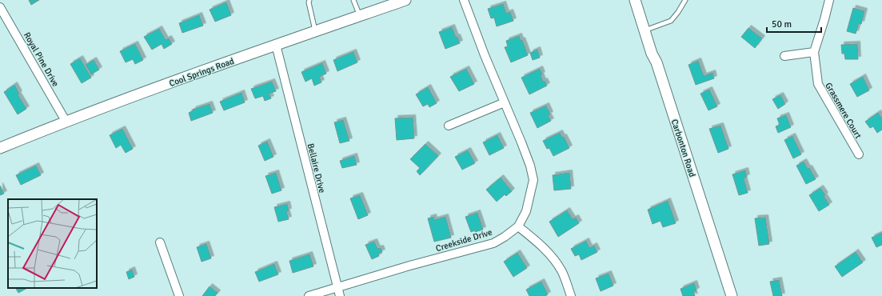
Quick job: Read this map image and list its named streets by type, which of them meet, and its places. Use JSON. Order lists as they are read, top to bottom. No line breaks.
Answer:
{"streets":{"street":["Royal Pine Drive","Cool Springs Road","Grassmere Court","Carbonton Road","Bellaire Drive","Creekside Drive"]},"crossings":[["Royal Pine Drive","Cool Springs Road"],["Cool Springs Road","Bellaire Drive"],["Bellaire Drive","Creekside Drive"]],"scale_bar":"50 m"}
